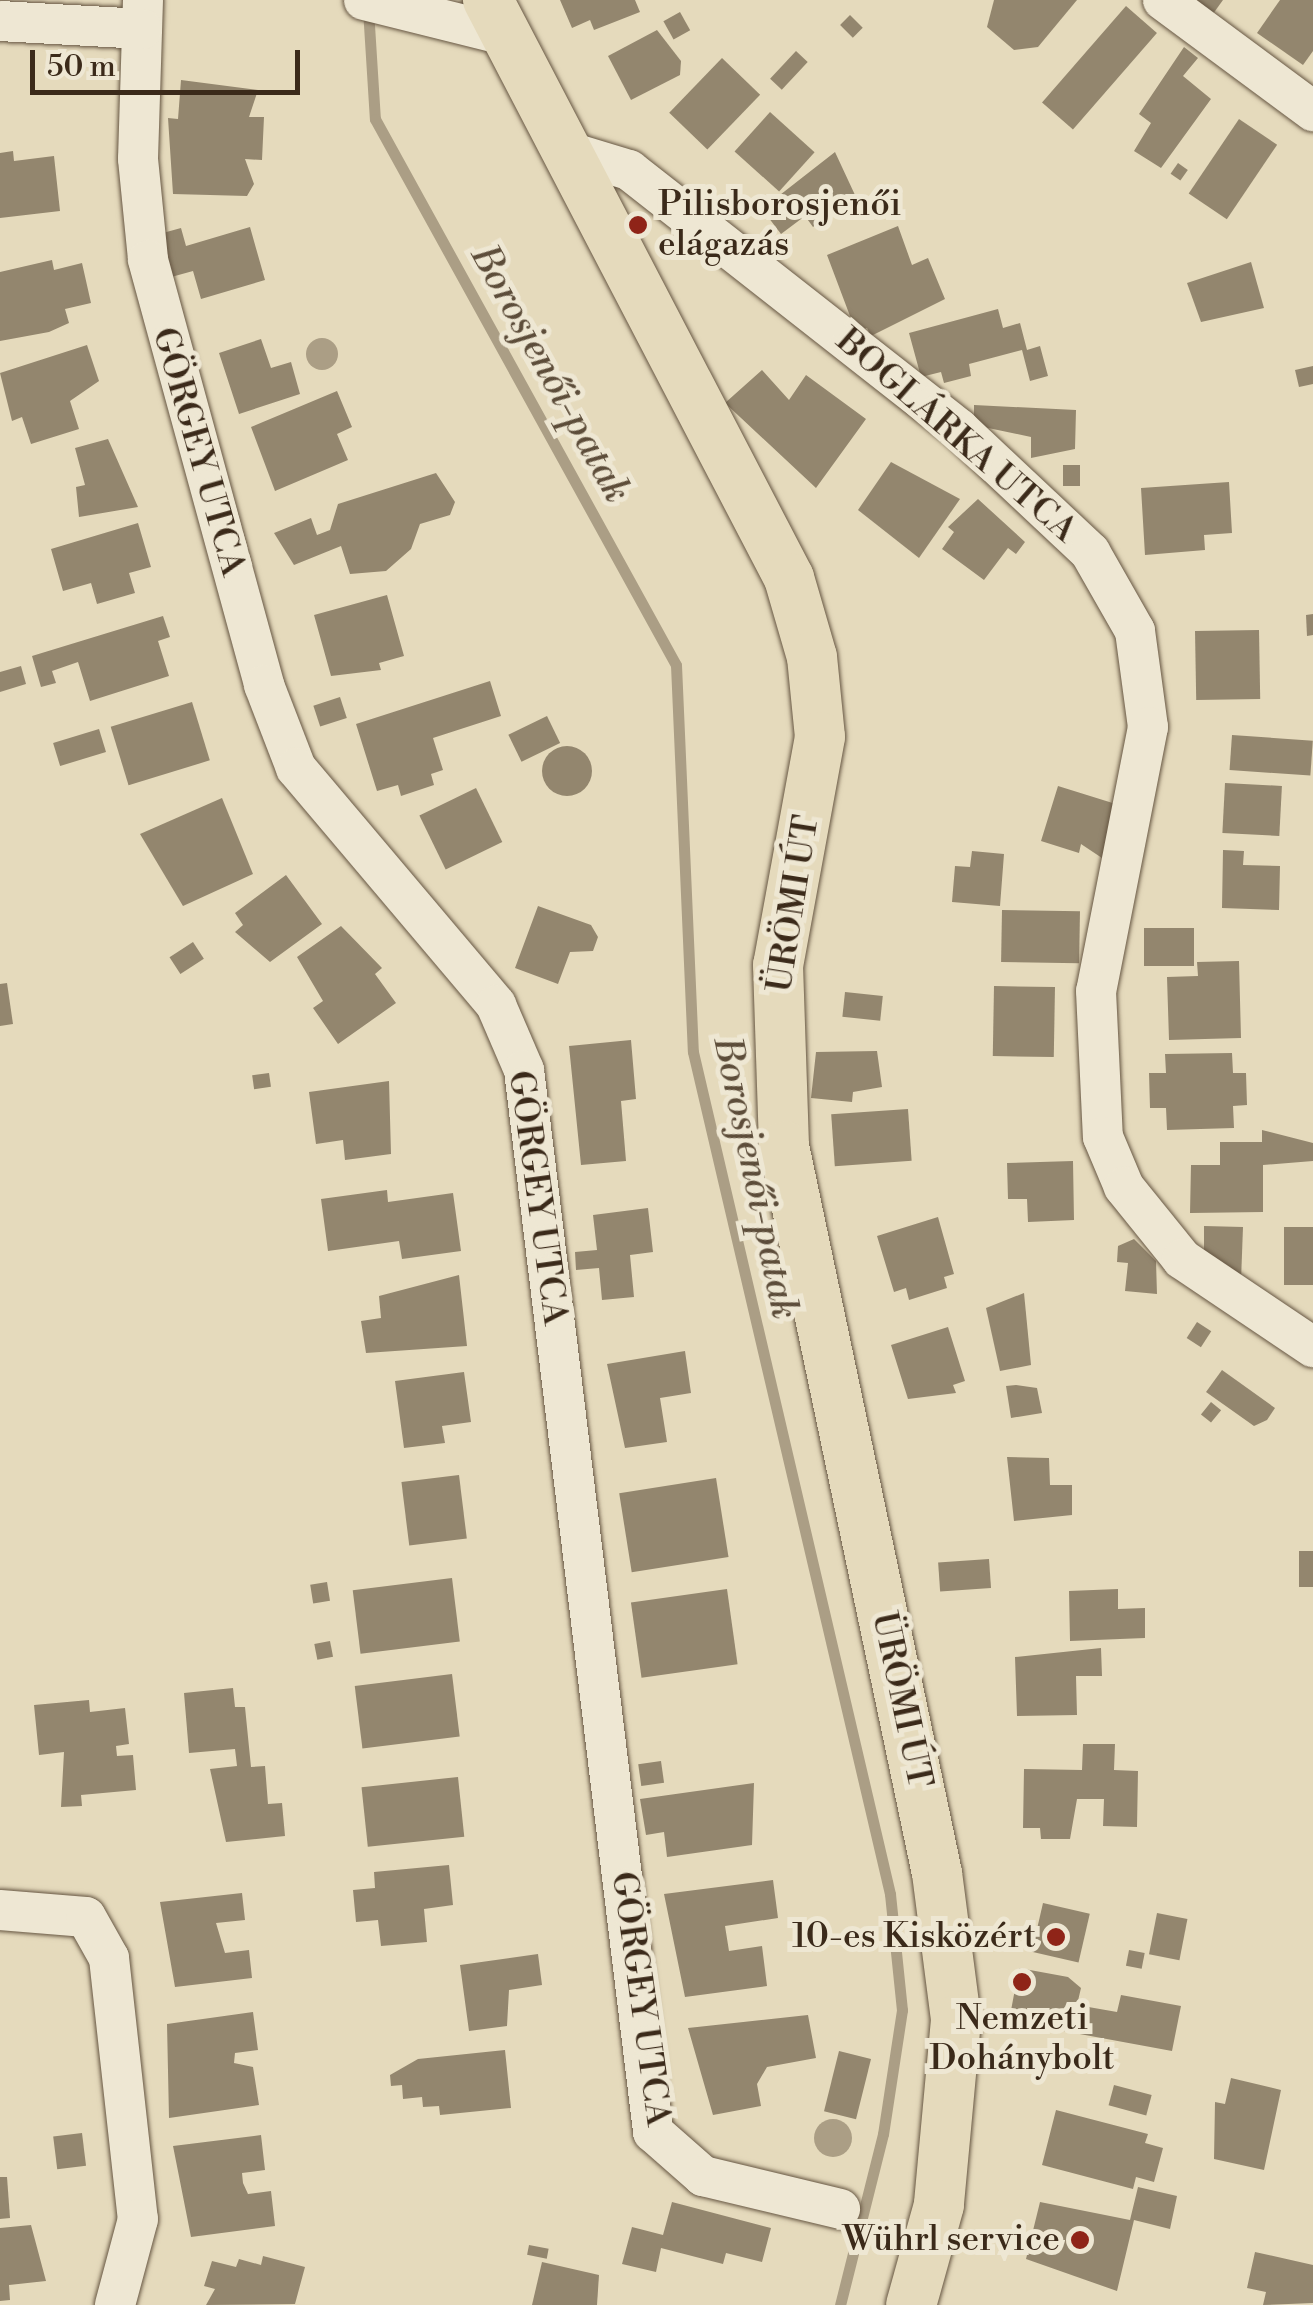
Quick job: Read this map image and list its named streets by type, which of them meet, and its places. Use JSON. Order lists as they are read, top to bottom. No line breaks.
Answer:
{"streets":{"main road":["ÜRÖMI ÚT"],"street":["BOGLÁRKA UTCA","GÖRGEY UTCA"]},"crossings":[["BOGLÁRKA UTCA","ÜRÖMI ÚT"]],"water":["Borosjenői-patak"],"places":["Pilisborosjenői elágazás","10-es Kisközért","Nemzeti Dohánybolt","Wührl service"],"scale_bar":"50 m"}
